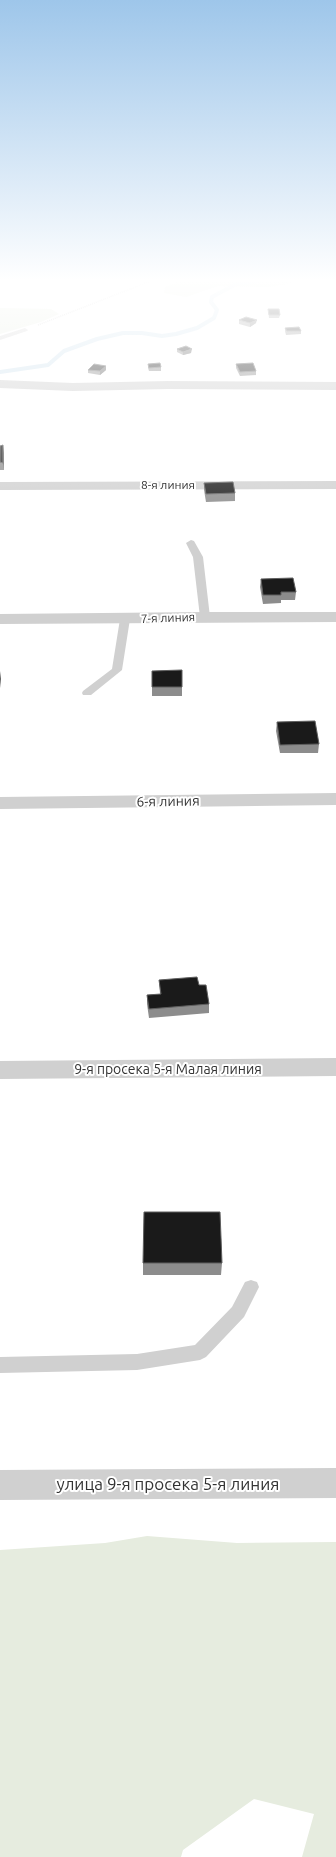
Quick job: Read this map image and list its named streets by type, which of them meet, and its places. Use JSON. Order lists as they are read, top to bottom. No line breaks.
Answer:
{"streets":{"street":["8-я линия","7-я линия","6-я линия","9-я просека 5-я Малая линия","улица 9-я просека 5-я линия"]}}
